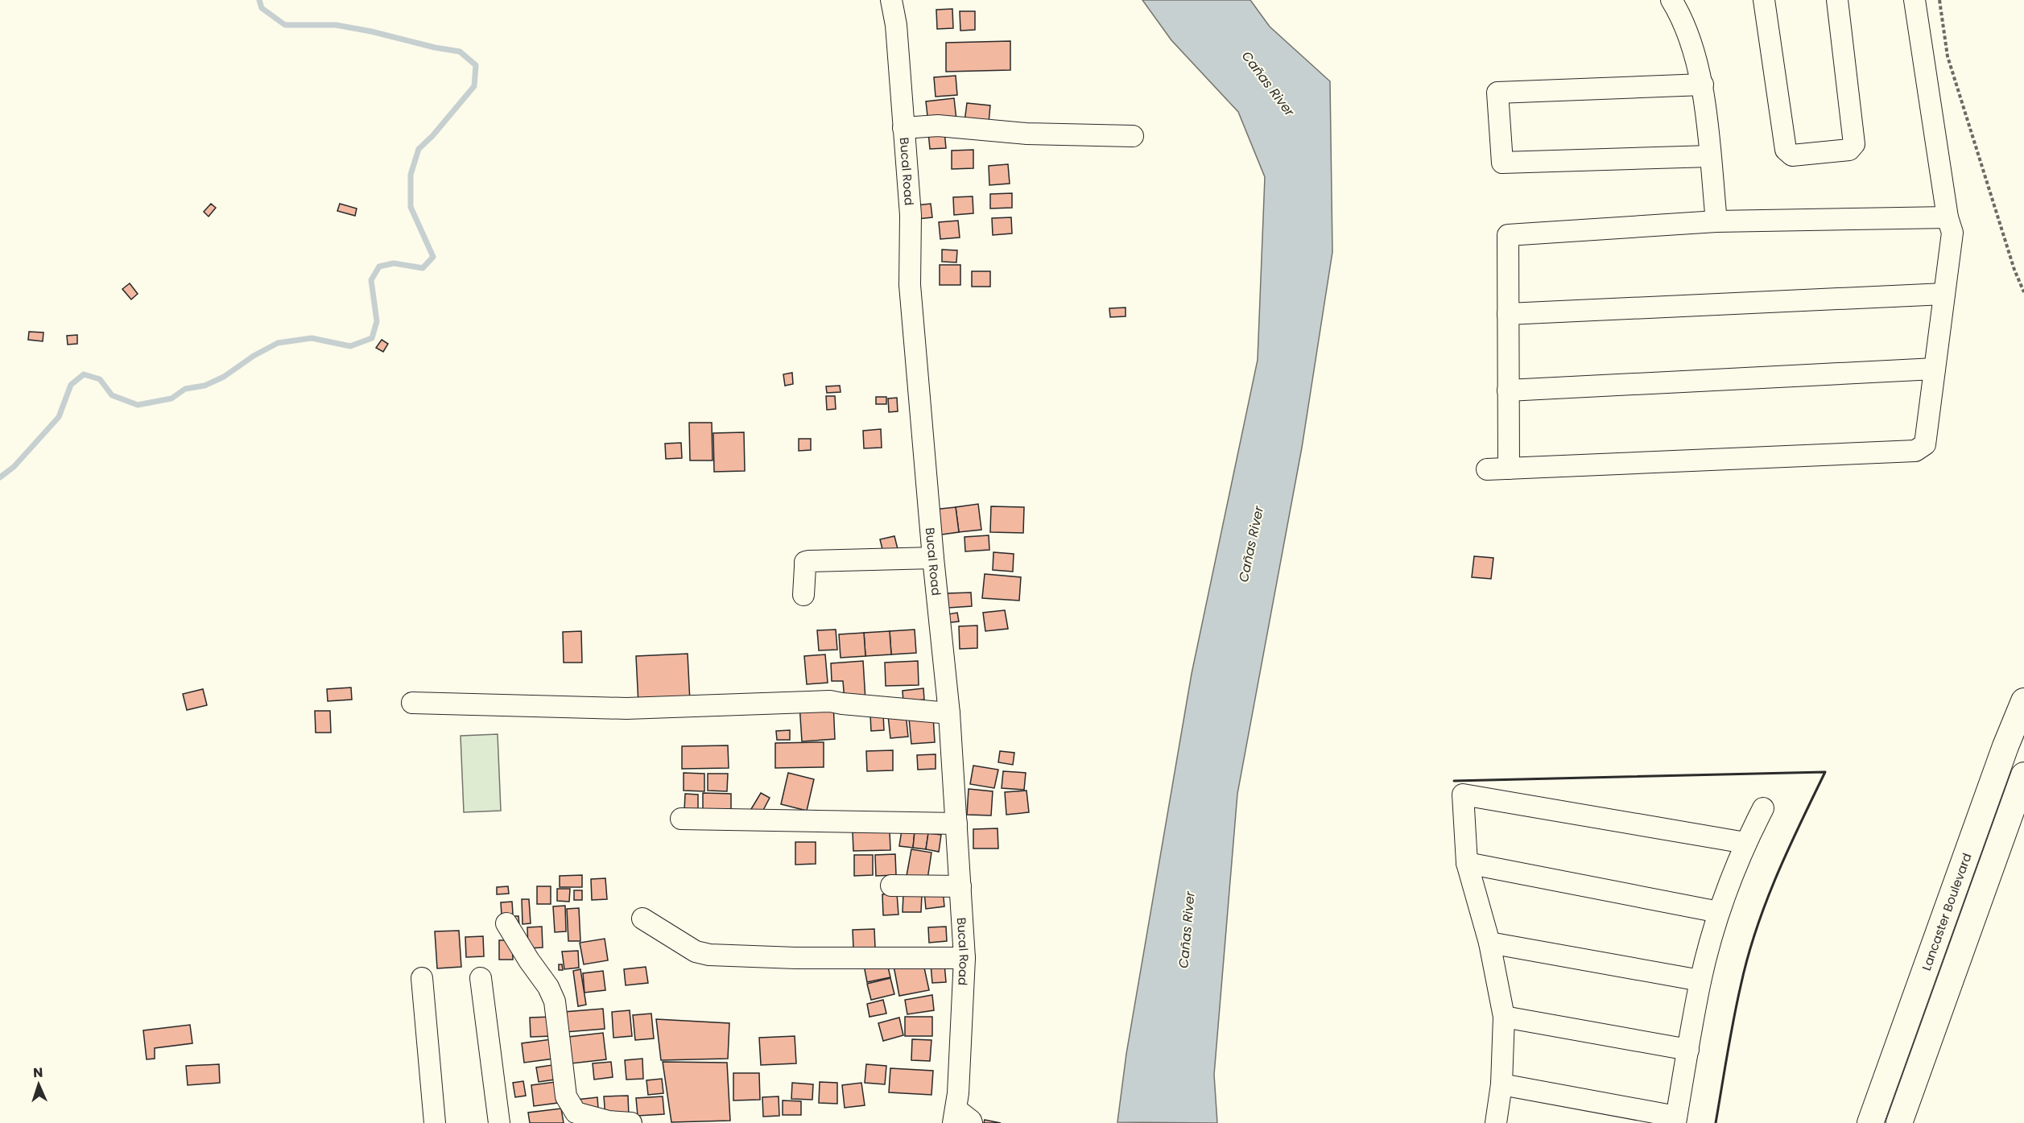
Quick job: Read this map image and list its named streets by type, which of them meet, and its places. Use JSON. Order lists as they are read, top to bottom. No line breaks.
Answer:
{"streets":{"main road":["Lancaster Boulevard"],"street":["Bucal Road"]},"water":["Cañas River"],"north":"top"}
